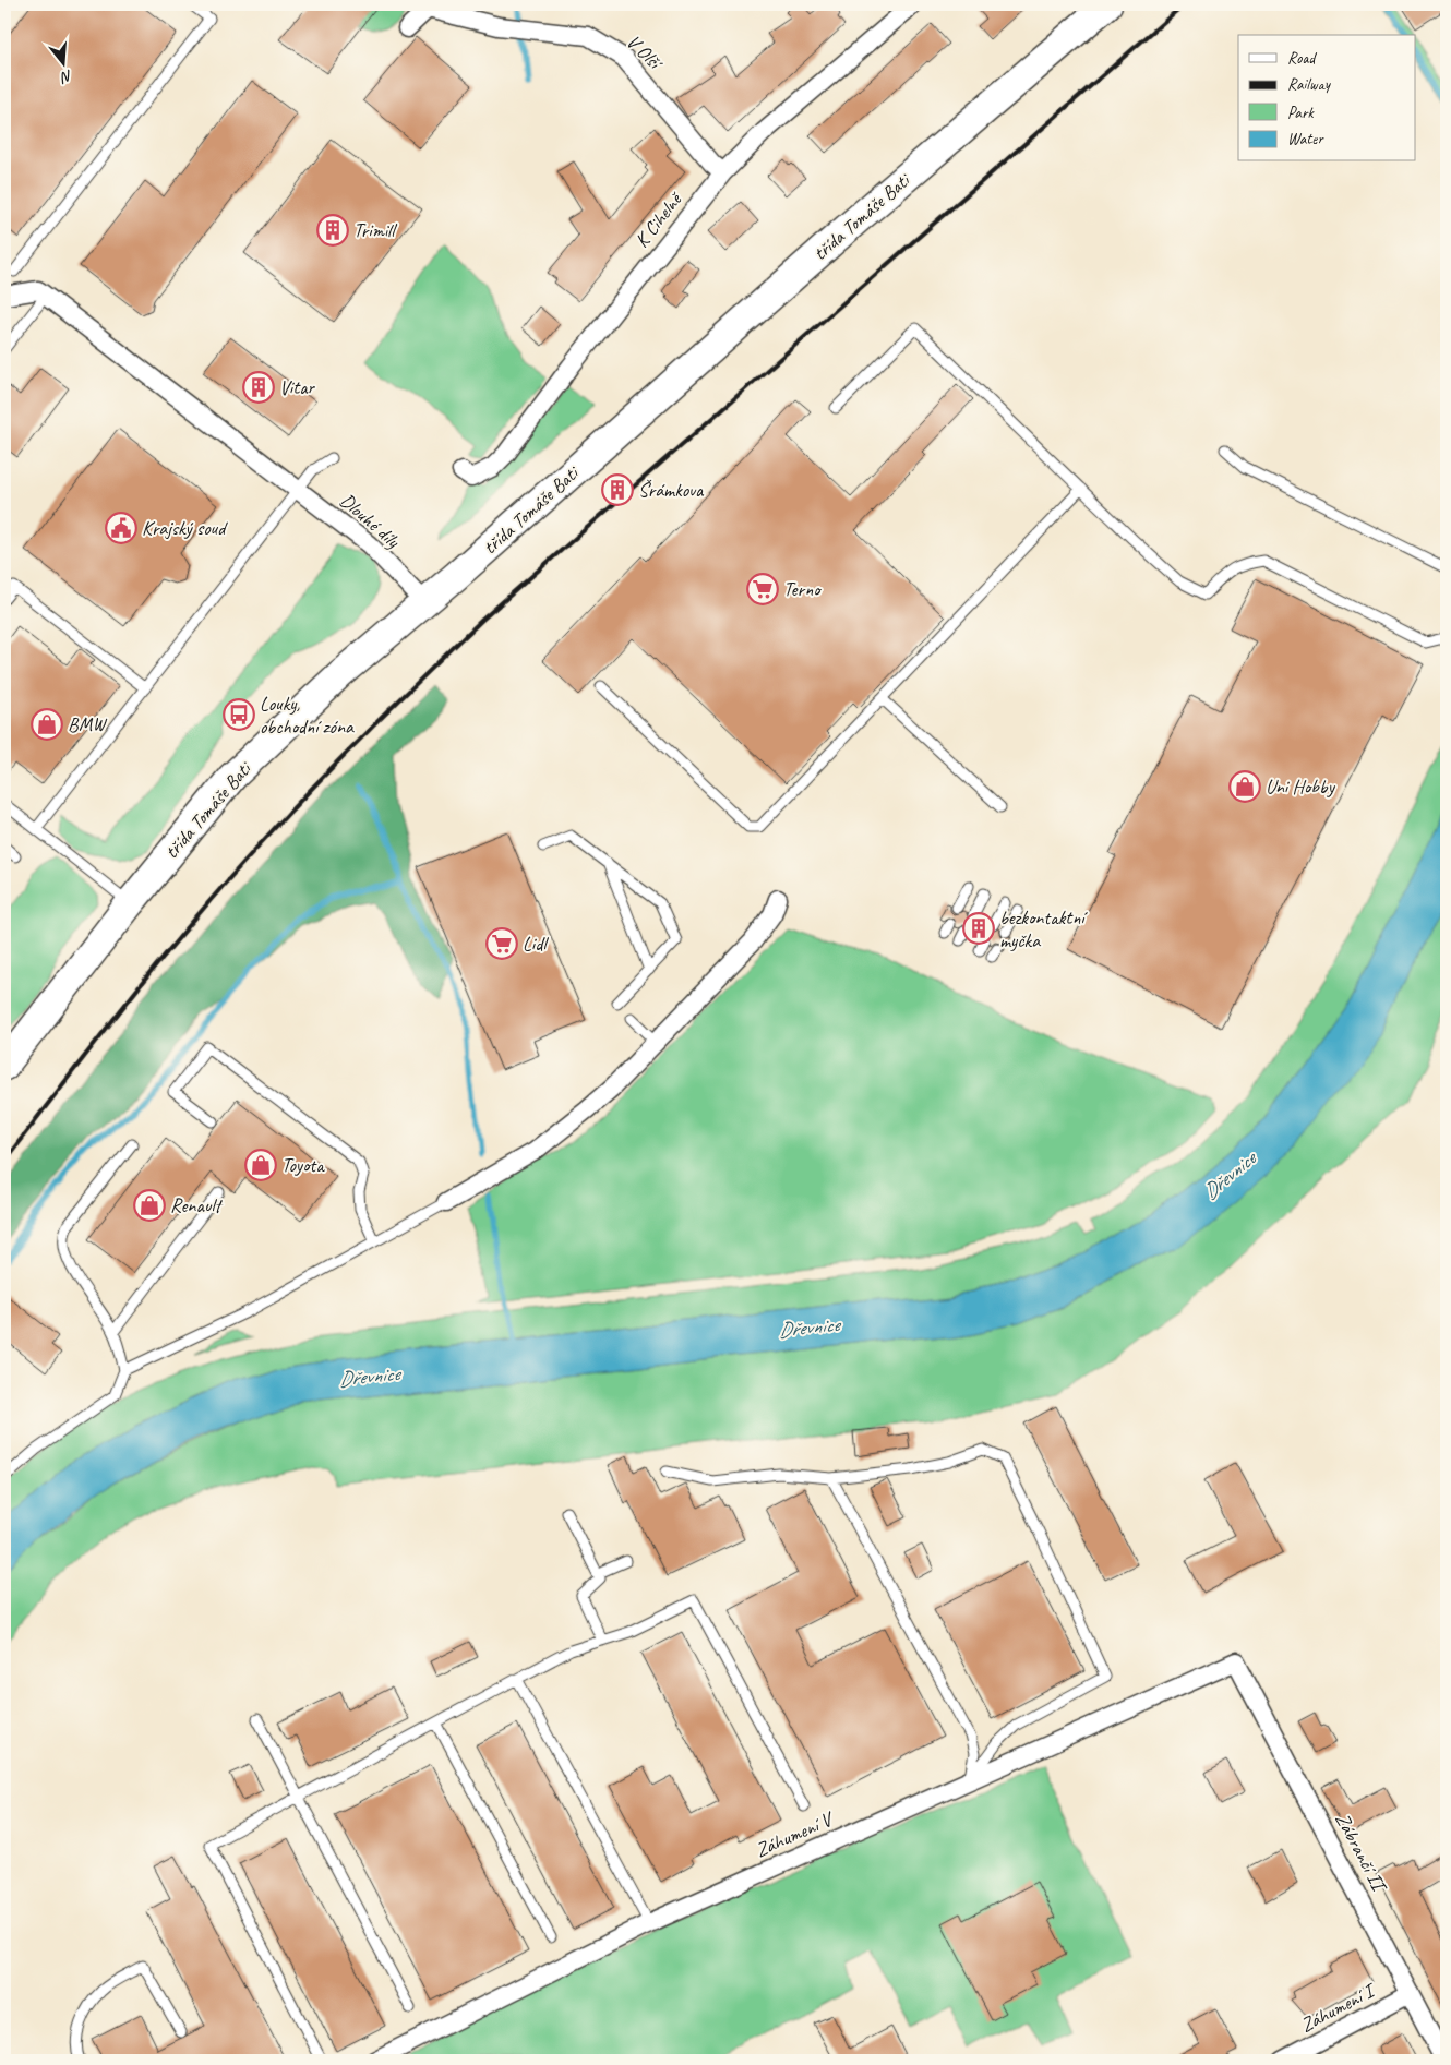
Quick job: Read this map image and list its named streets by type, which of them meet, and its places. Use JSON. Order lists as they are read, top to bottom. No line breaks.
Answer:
{"streets":{"main road":["třída Tomáše Bati"],"street":["V Olší","K Cihelně","Dlouhé díly","Záhumení V","Zábrančí II","Záhumení I"]},"crossings":[["V Olší","K Cihelně"],["třída Tomáše Bati","Dlouhé díly"],["Záhumení V","Zábrančí II"],["Zábrančí II","Záhumení I"]],"water":["Dřevnice"],"places":{"building":["Trimill","Vitar","Šrámkova","bezkontaktní myčka"],"public building":["Krajský soud"],"supermarket":["Terno","Lidl"],"bus stop":["Louky, obchodní zóna"],"shop":["BMW","Uni Hobby","Toyota","Renault"]},"legend":["Road","Railway","Park","Water"],"north":"bottom"}
